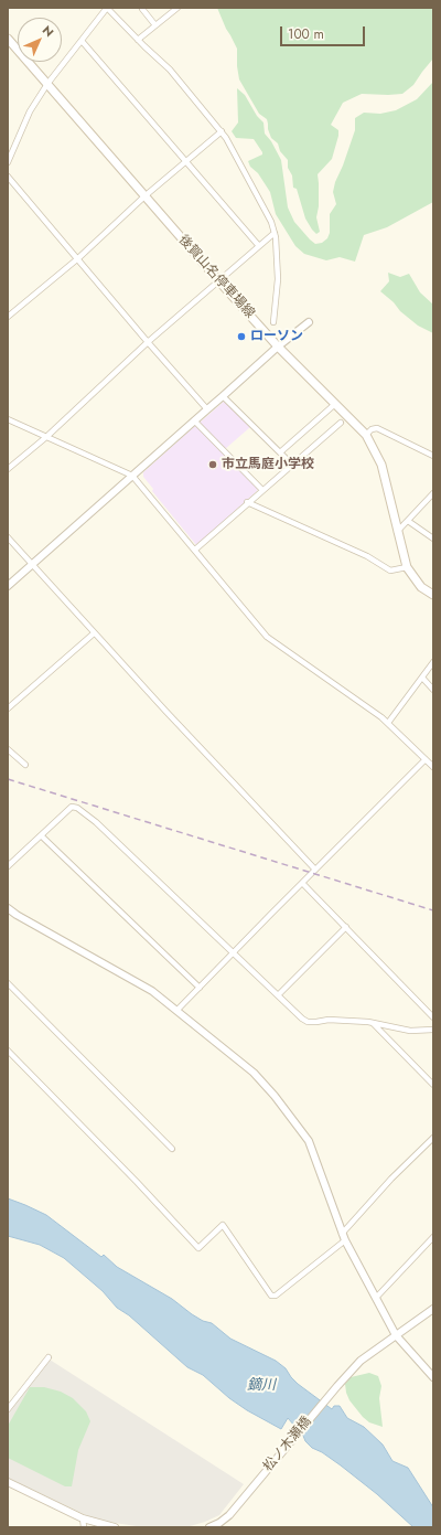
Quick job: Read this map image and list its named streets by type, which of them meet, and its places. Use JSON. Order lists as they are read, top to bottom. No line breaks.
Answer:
{"streets":{"main road":["後賀山名停車場線"],"street":["松ノ木瀬橋"]},"water":["鏑川"],"places":["ローソン","市立馬庭小学校"],"scale_bar":"100 m","north":"top right"}
